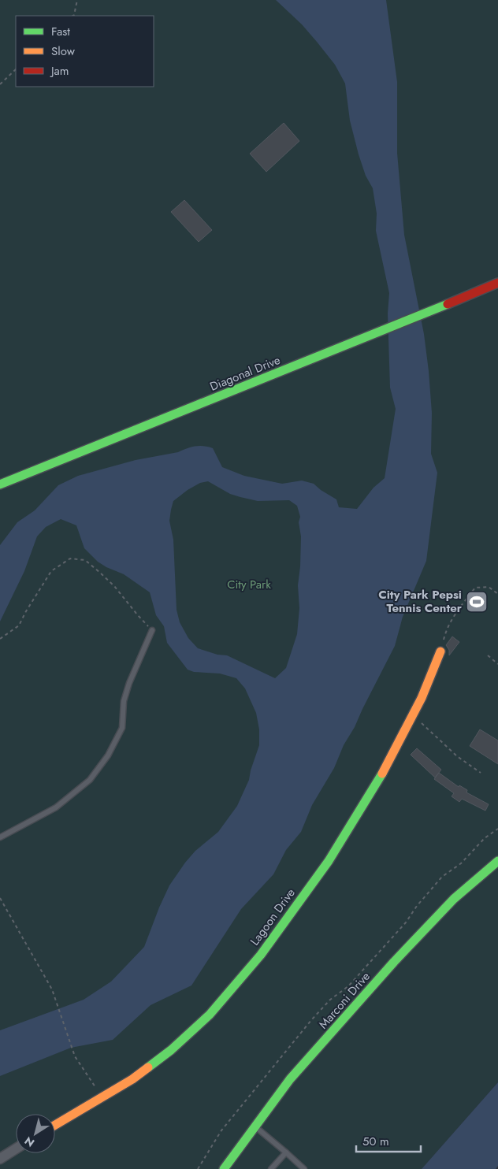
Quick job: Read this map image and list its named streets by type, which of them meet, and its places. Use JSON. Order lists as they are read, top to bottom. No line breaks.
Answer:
{"streets":{"street":["Diagonal Drive","Lagoon Drive","Marconi Drive"]},"parks":["City Park"],"places":{"sports":["City Park Pepsi Tennis Center"]},"legend":["Fast","Slow","Jam"],"scale_bar":"50 m","north":"bottom left"}
